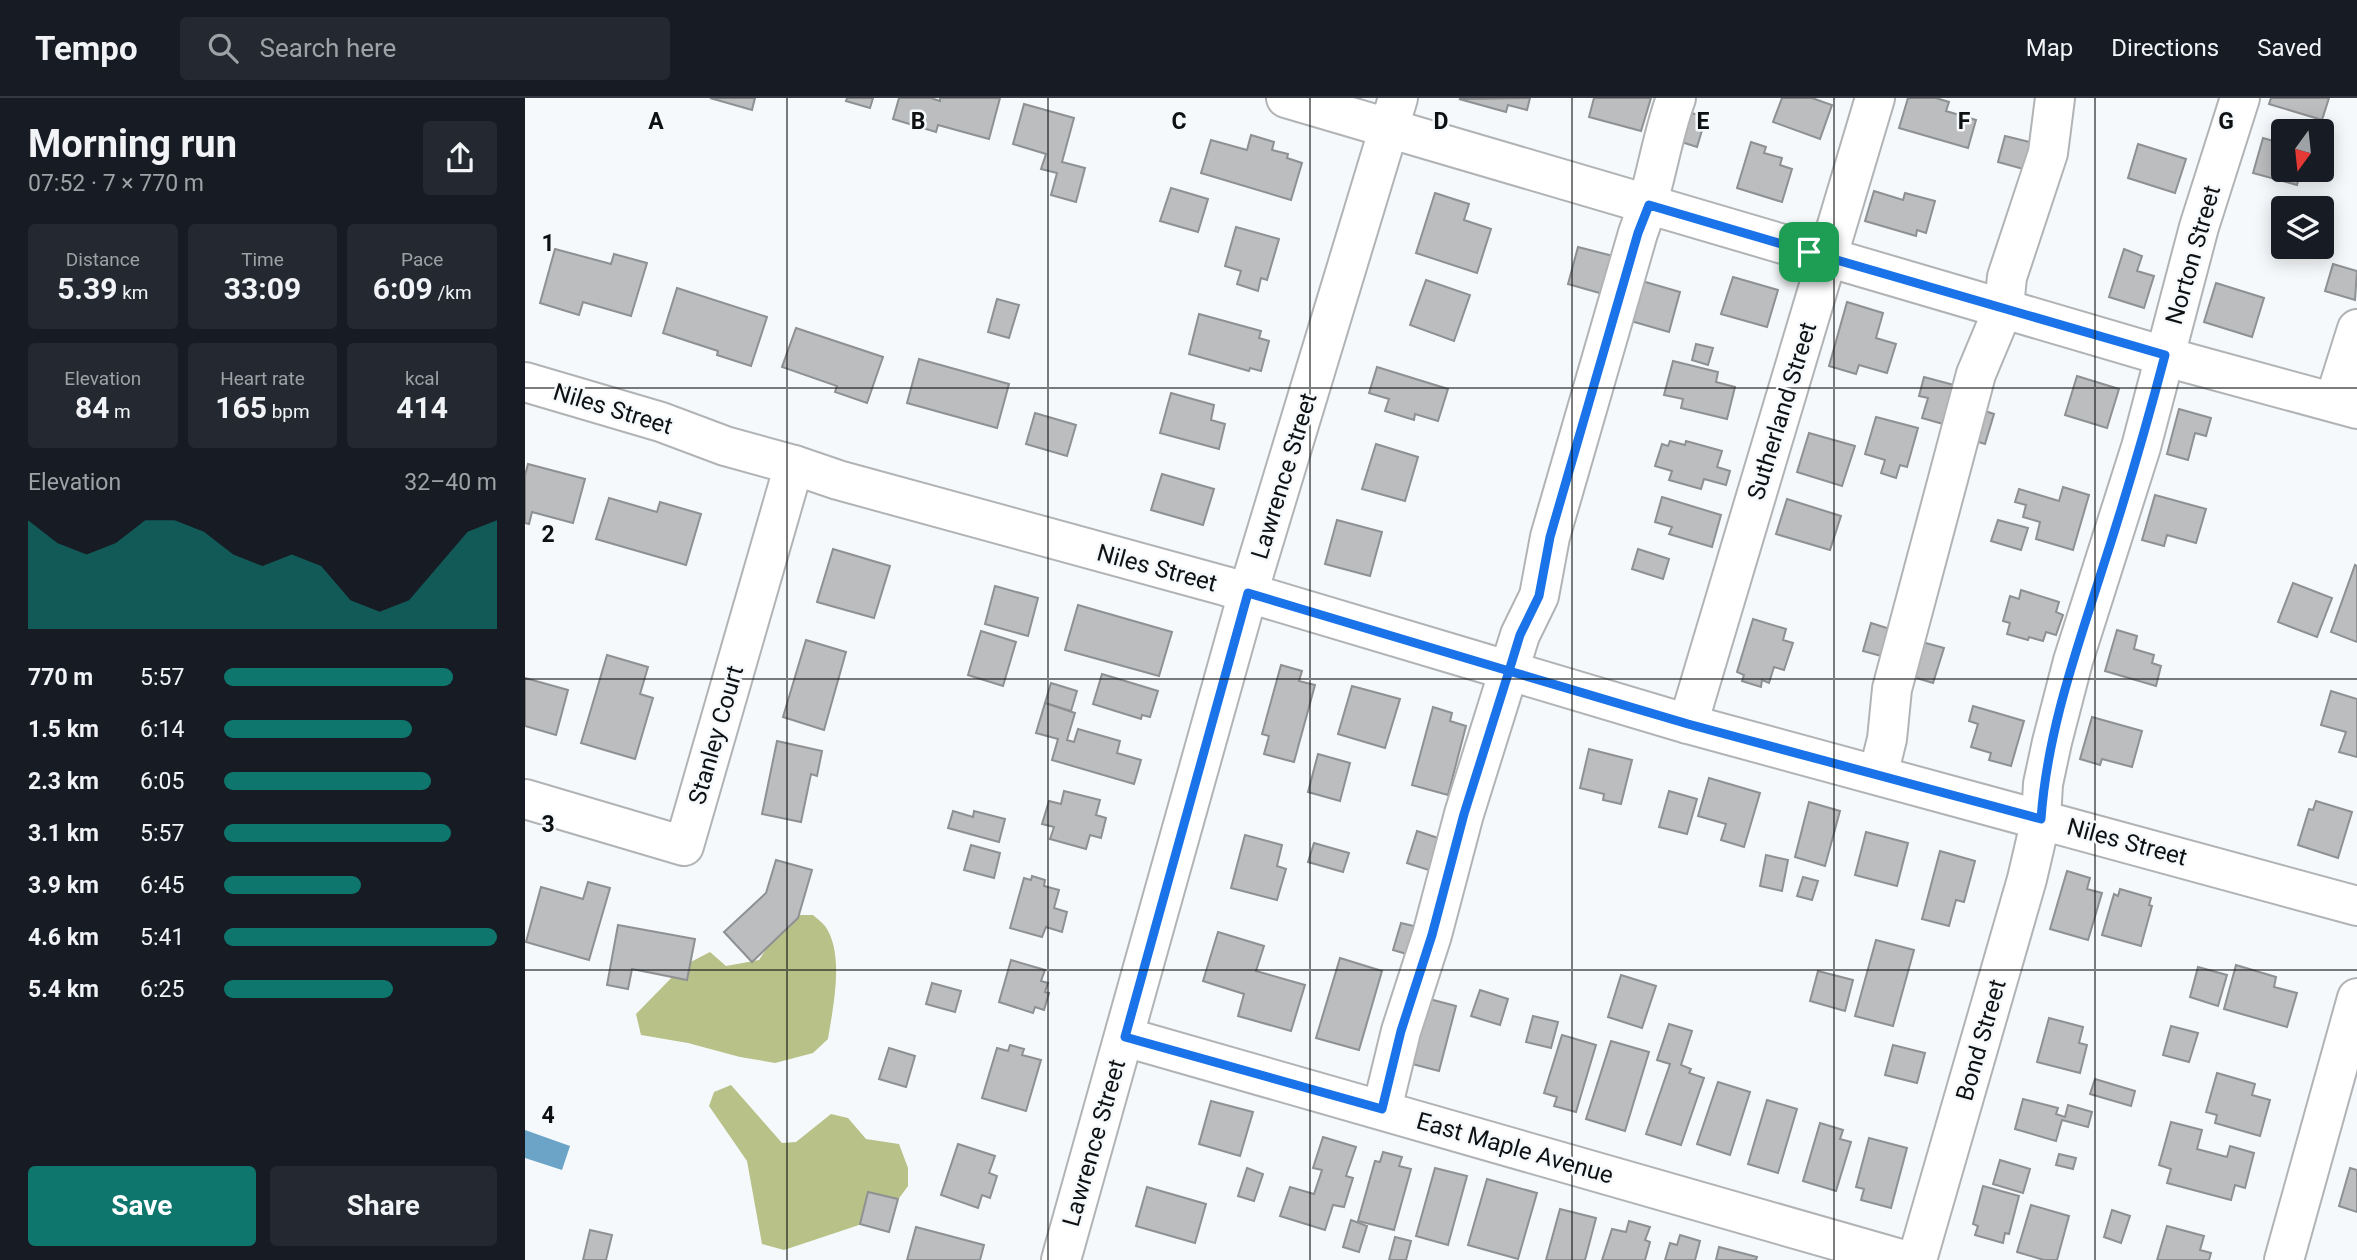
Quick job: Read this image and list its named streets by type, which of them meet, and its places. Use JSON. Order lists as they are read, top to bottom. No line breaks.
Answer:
{"streets":{"street":["Norton Street","Niles Street","Sutherland Street","Lawrence Street","Stanley Court","Bond Street","East Maple Avenue"]},"crossings":[["Norton Street","Niles Street"],["Norton Street","Bond Street"],["Niles Street","Sutherland Street"],["Niles Street","Lawrence Street"],["Niles Street","Stanley Court"],["Niles Street","Bond Street"],["Lawrence Street","East Maple Avenue"]],"north":"bottom","page":{"header":"Tempo","search":"Search here","nav":["Map","Directions","Saved"],"heading":["Morning run","07:52 · 7 × 770 m"],"stats":[["Distance","5.39 km"],["Time","33:09"],["Pace","6:09 /km"],["Elevation","84 m"],["Heart rate","165 bpm"],["kcal","414"]],"chart":["Elevation","32–40 m"],"list":[{"name":"770 m","note":"5:57"},{"name":"1.5 km","note":"6:14"},{"name":"2.3 km","note":"6:05"},{"name":"3.1 km","note":"5:57"},{"name":"3.9 km","note":"6:45"},{"name":"4.6 km","note":"5:41"},{"name":"5.4 km","note":"6:25"}],"buttons":["Save","Share"]},"grid":{"columns":["A","B","C","D","E","F","G"],"rows":["1","2","3","4"]}}
